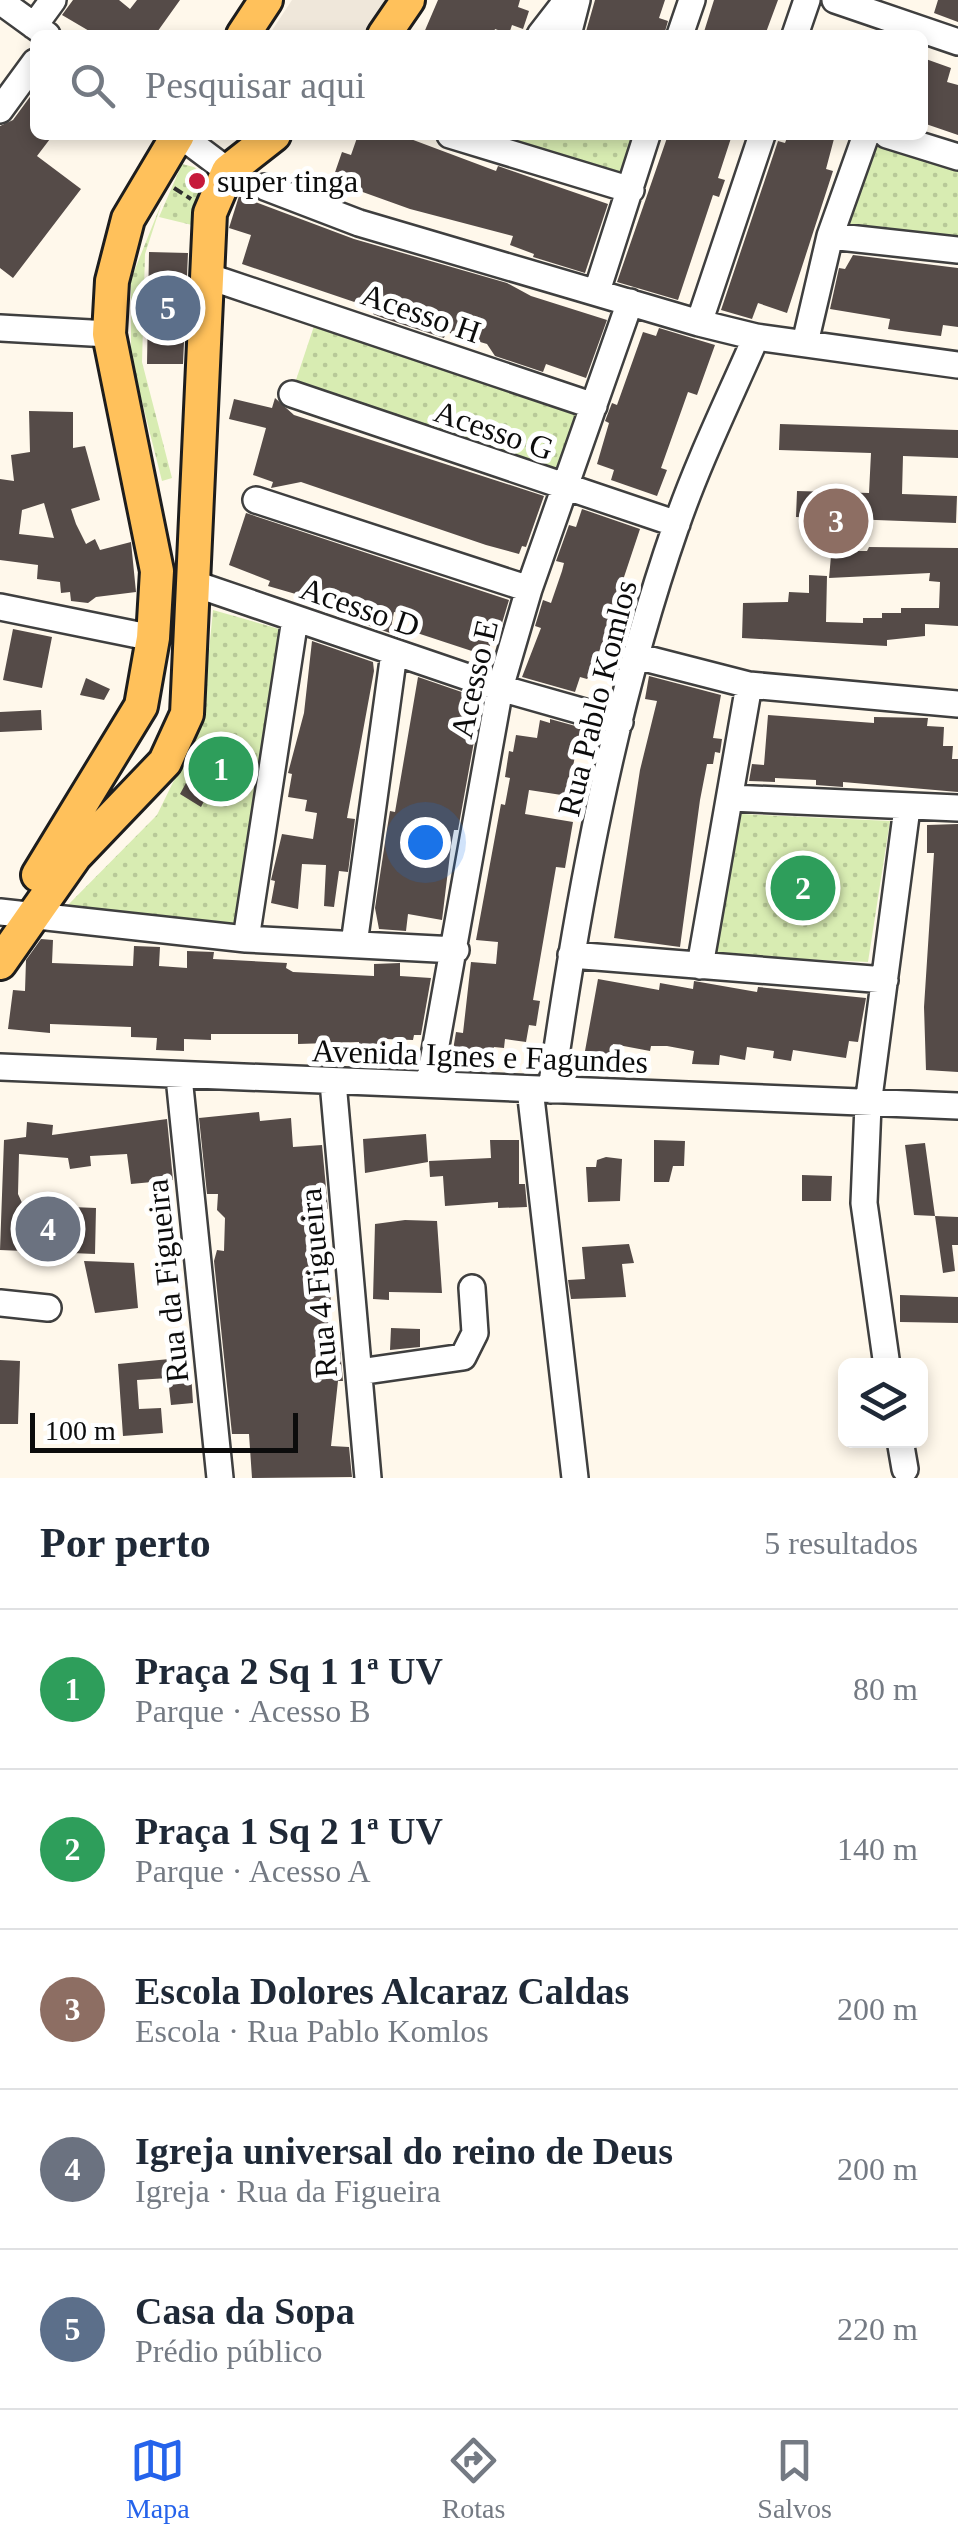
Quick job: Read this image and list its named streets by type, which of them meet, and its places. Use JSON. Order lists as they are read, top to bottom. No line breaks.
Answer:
{"streets":{"street":["Acesso H","Acesso G","Acesso D","Acesso E","Rua Pablo Komlos","Avenida Ignes e Fagundes","Rua da Figueira","Rua 4 Figueira"]},"crossings":[["Acesso H","Acesso E"],["Acesso G","Acesso E"],["Acesso G","Rua Pablo Komlos"],["Acesso D","Acesso E"],["Acesso D","Rua Pablo Komlos"],["Acesso E","Avenida Ignes e Fagundes"],["Rua Pablo Komlos","Avenida Ignes e Fagundes"],["Avenida Ignes e Fagundes","Rua da Figueira"],["Avenida Ignes e Fagundes","Rua 4 Figueira"]],"places":["super tinga"],"scale_bar":"100 m","page":{"search":"Pesquisar aqui","pins":["5","3","1","2","4"],"scale":"100 m","heading":["Por perto","5 resultados"],"list":[{"mark":"1","name":"Praça 2 Sq 1 1ª UV","note":"Parque · Acesso B","value":"80 m"},{"mark":"2","name":"Praça 1 Sq 2 1ª UV","note":"Parque · Acesso A","value":"140 m"},{"mark":"3","name":"Escola Dolores Alcaraz Caldas","note":"Escola · Rua Pablo Komlos","value":"200 m"},{"mark":"4","name":"Igreja universal do reino de Deus","note":"Igreja · Rua da Figueira","value":"200 m"},{"mark":"5","name":"Casa da Sopa","note":"Prédio público","value":"220 m"}],"nav":["Mapa","Rotas","Salvos"]}}
